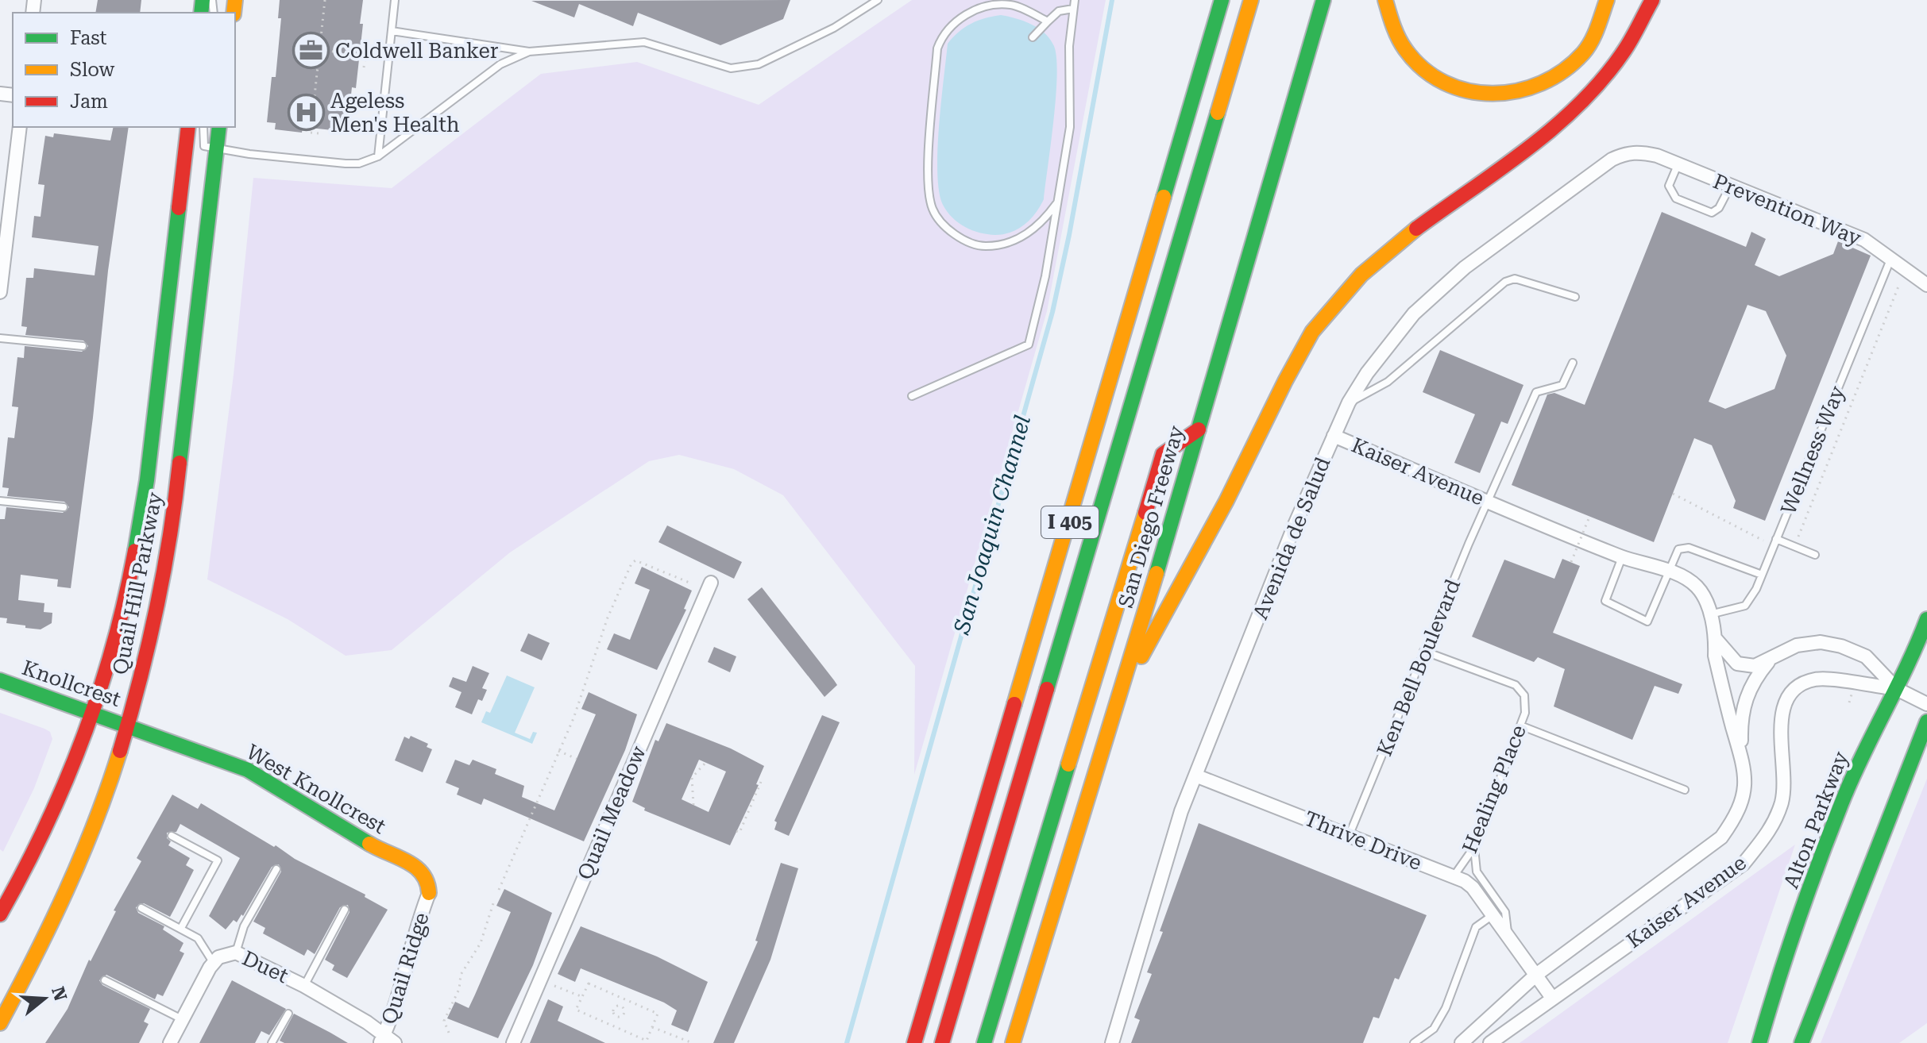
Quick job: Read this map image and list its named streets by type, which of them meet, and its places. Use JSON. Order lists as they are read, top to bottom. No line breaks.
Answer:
{"streets":{"main road":["San Diego Freeway","I 405","Quail Hill Parkway","Knollcrest","West Knollcrest","Alton Parkway"],"street":["Prevention Way","Kaiser Avenue","Avenida de Salud","Quail Meadow","Thrive Drive","Duet","Quail Ridge"],"lane":["Wellness Way","Ken Bell Boulevard","Healing Place"]},"crossings":[["Prevention Way","Wellness Way"],["Prevention Way","Avenida de Salud"],["Wellness Way","Kaiser Avenue"],["Kaiser Avenue","Avenida de Salud"],["Kaiser Avenue","Ken Bell Boulevard"],["Kaiser Avenue","Alton Parkway"],["Kaiser Avenue","Thrive Drive"],["Avenida de Salud","Thrive Drive"],["Quail Hill Parkway","Knollcrest"],["Quail Hill Parkway","West Knollcrest"],["Ken Bell Boulevard","Healing Place"],["Ken Bell Boulevard","Thrive Drive"],["Knollcrest","West Knollcrest"],["West Knollcrest","Quail Ridge"],["Healing Place","Thrive Drive"],["Duet","Quail Ridge"]],"water":["San Joaquin Channel"],"places":{"office":["Coldwell Banker"],"hospital":["Ageless Men's Health"]},"legend":["Fast","Slow","Jam"],"north":"right"}
